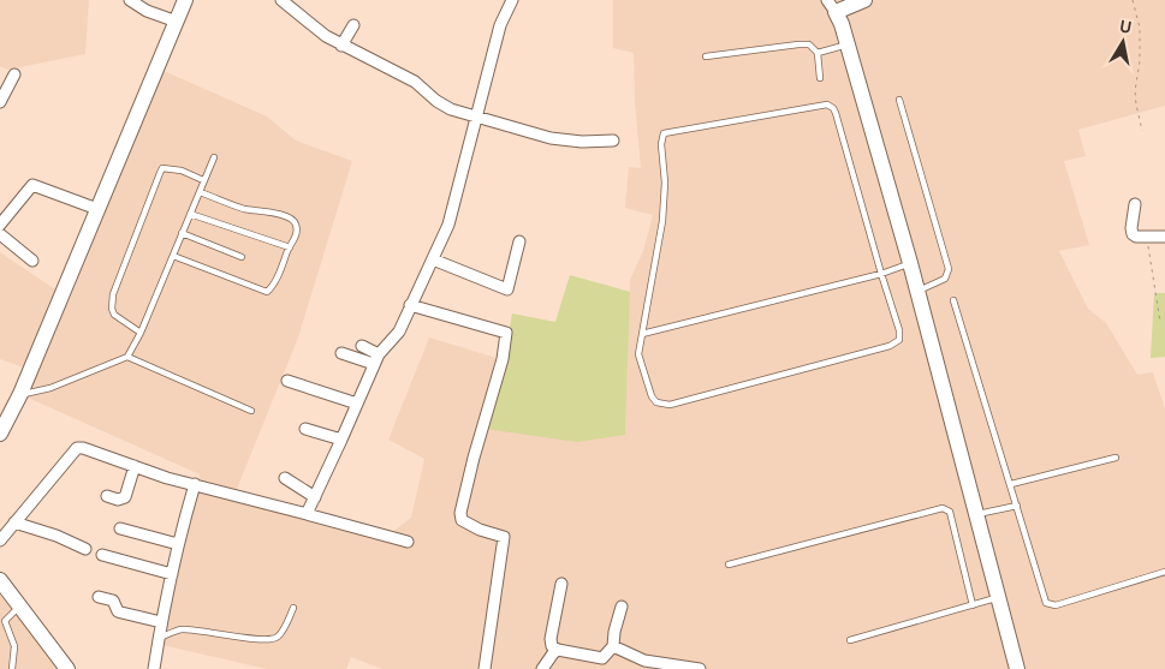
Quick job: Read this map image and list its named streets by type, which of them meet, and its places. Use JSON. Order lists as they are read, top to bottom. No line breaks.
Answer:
{"north":"top"}
